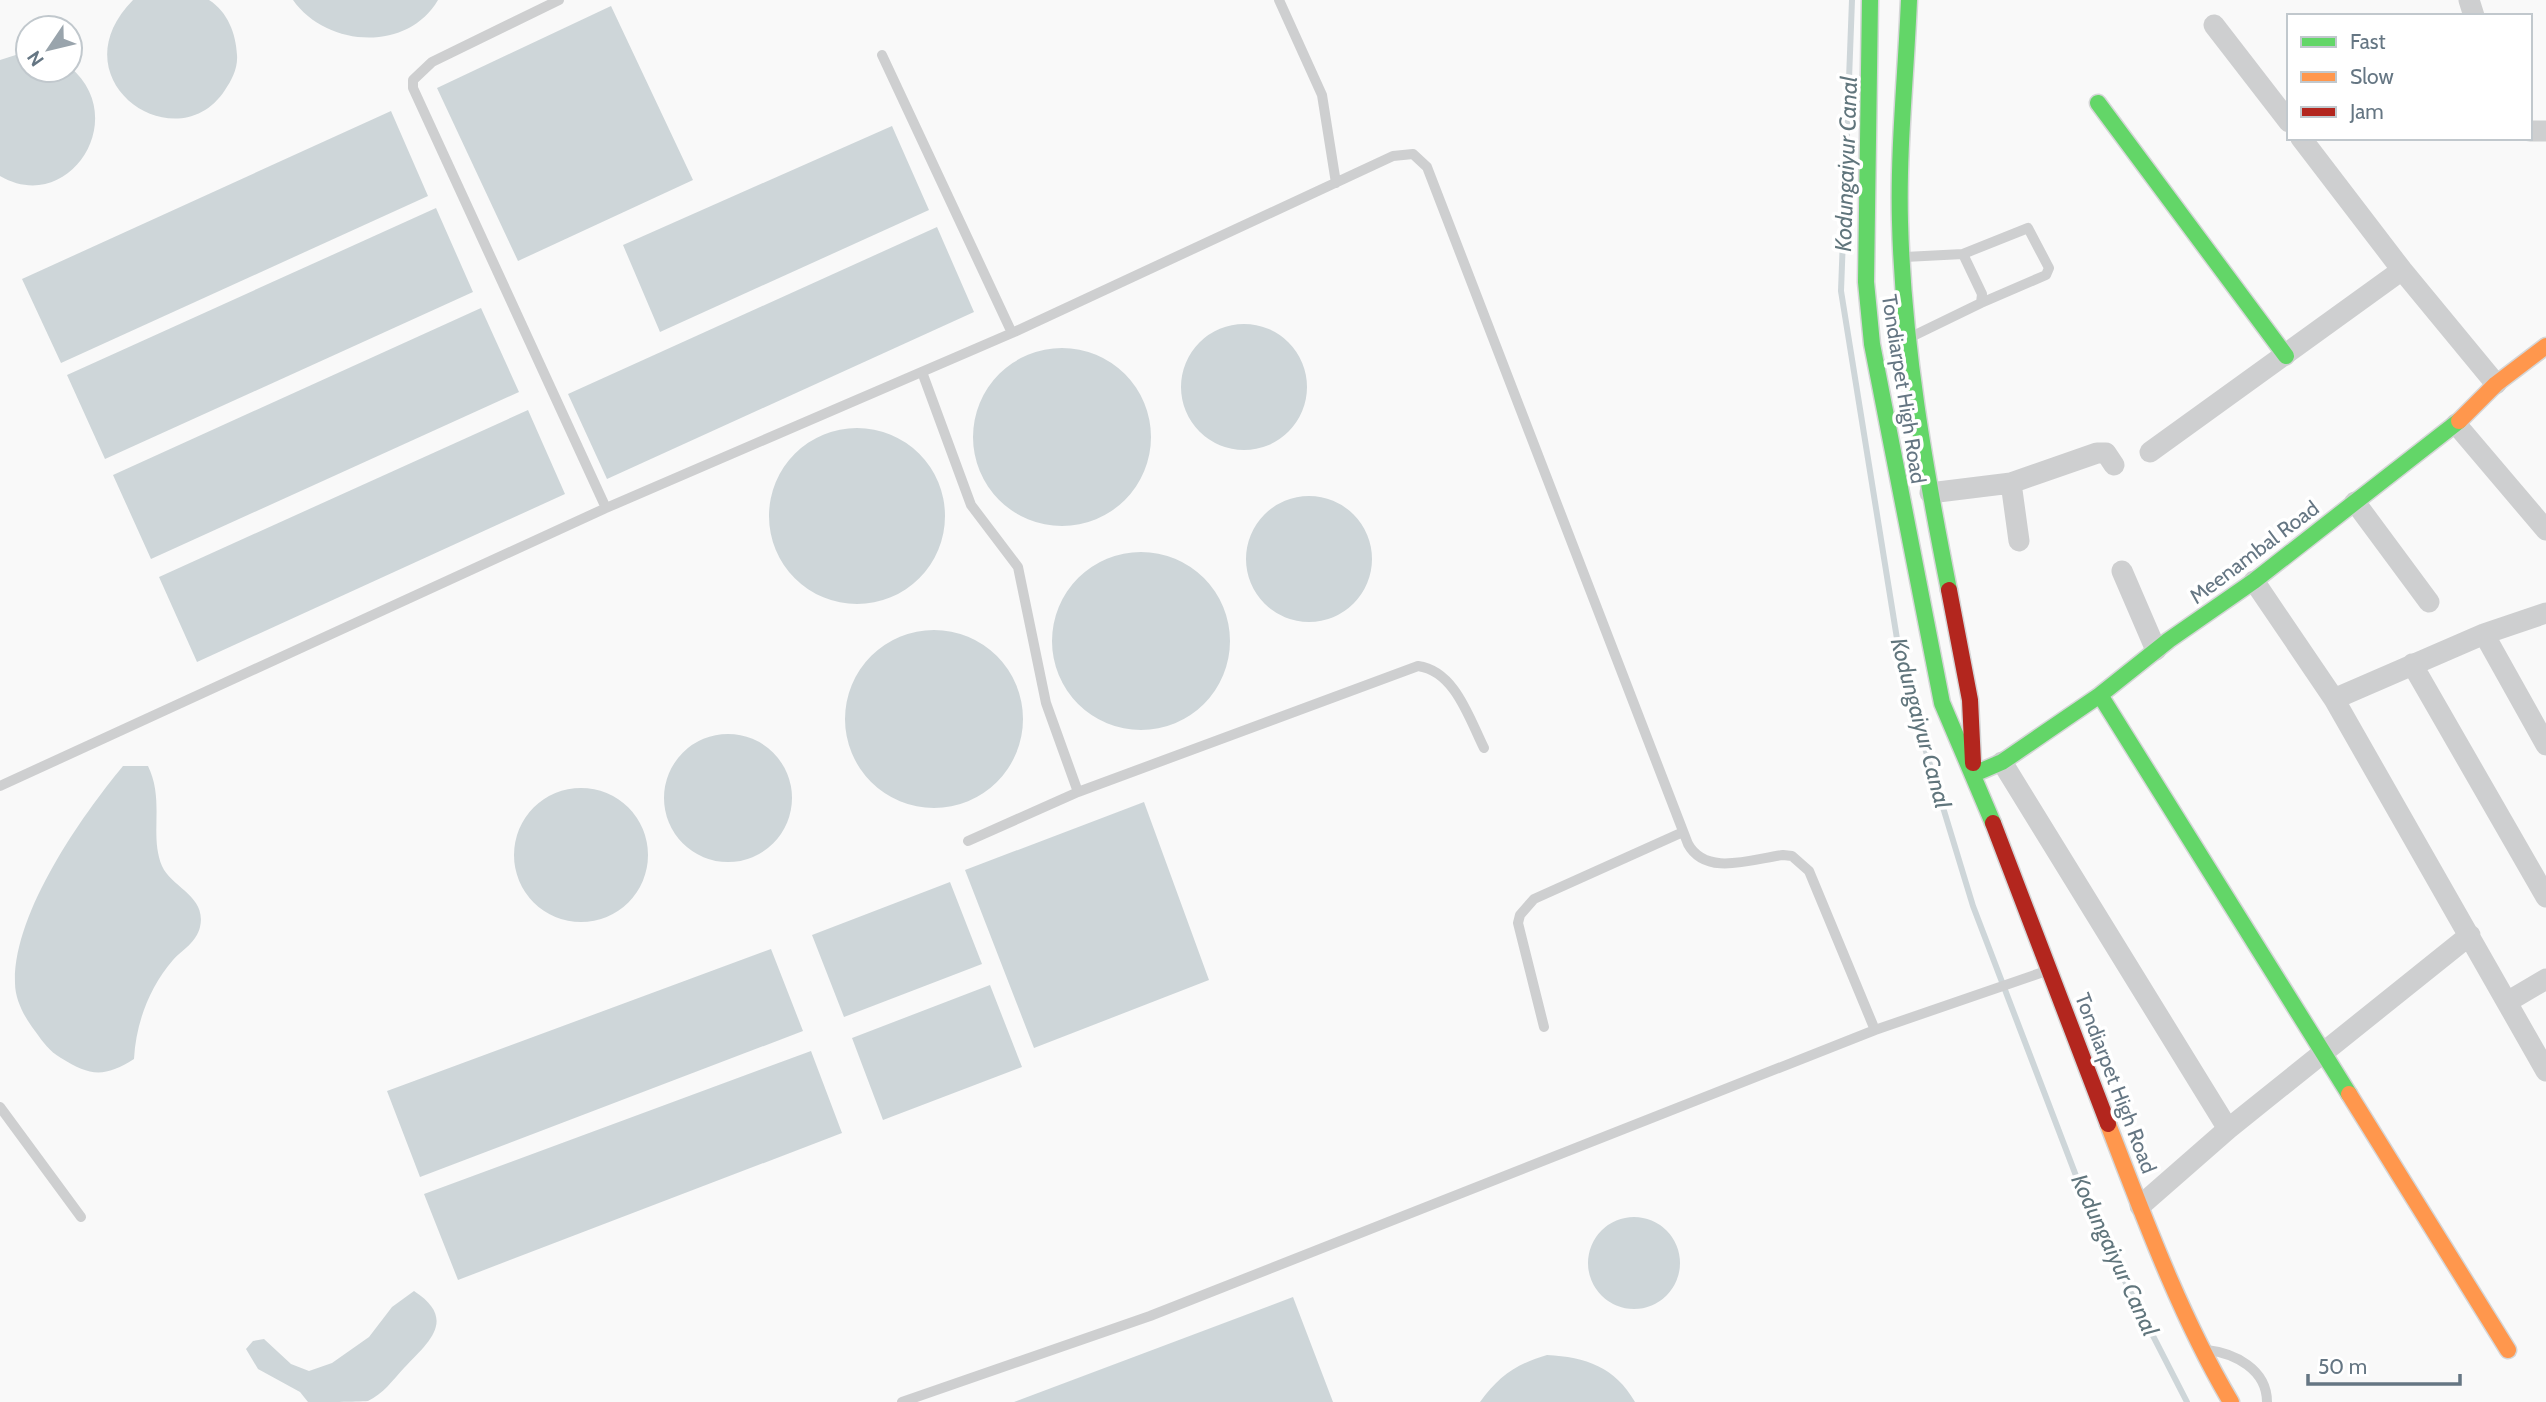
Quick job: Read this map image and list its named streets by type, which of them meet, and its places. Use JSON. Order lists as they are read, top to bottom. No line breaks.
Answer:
{"streets":{"main road":["Tondiarpet High Road","Meenambal Road"]},"crossings":[["Tondiarpet High Road","Meenambal Road"]],"water":["Kodungaiyur Canal"],"legend":["Fast","Slow","Jam"],"scale_bar":"50 m","north":"bottom left"}
